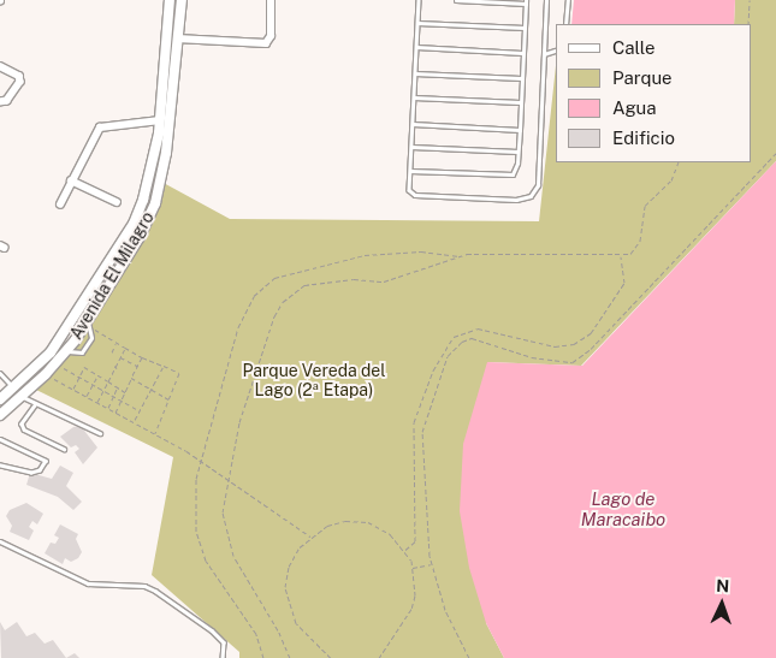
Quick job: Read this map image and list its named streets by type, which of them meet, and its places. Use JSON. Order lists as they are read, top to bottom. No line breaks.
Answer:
{"streets":{"main road":["Avenida El Milagro"]},"water":["Lago de Maracaibo"],"parks":["Parque Vereda del Lago (2ª Etapa)"],"legend":["Calle","Parque","Agua","Edificio"],"north":"top"}
